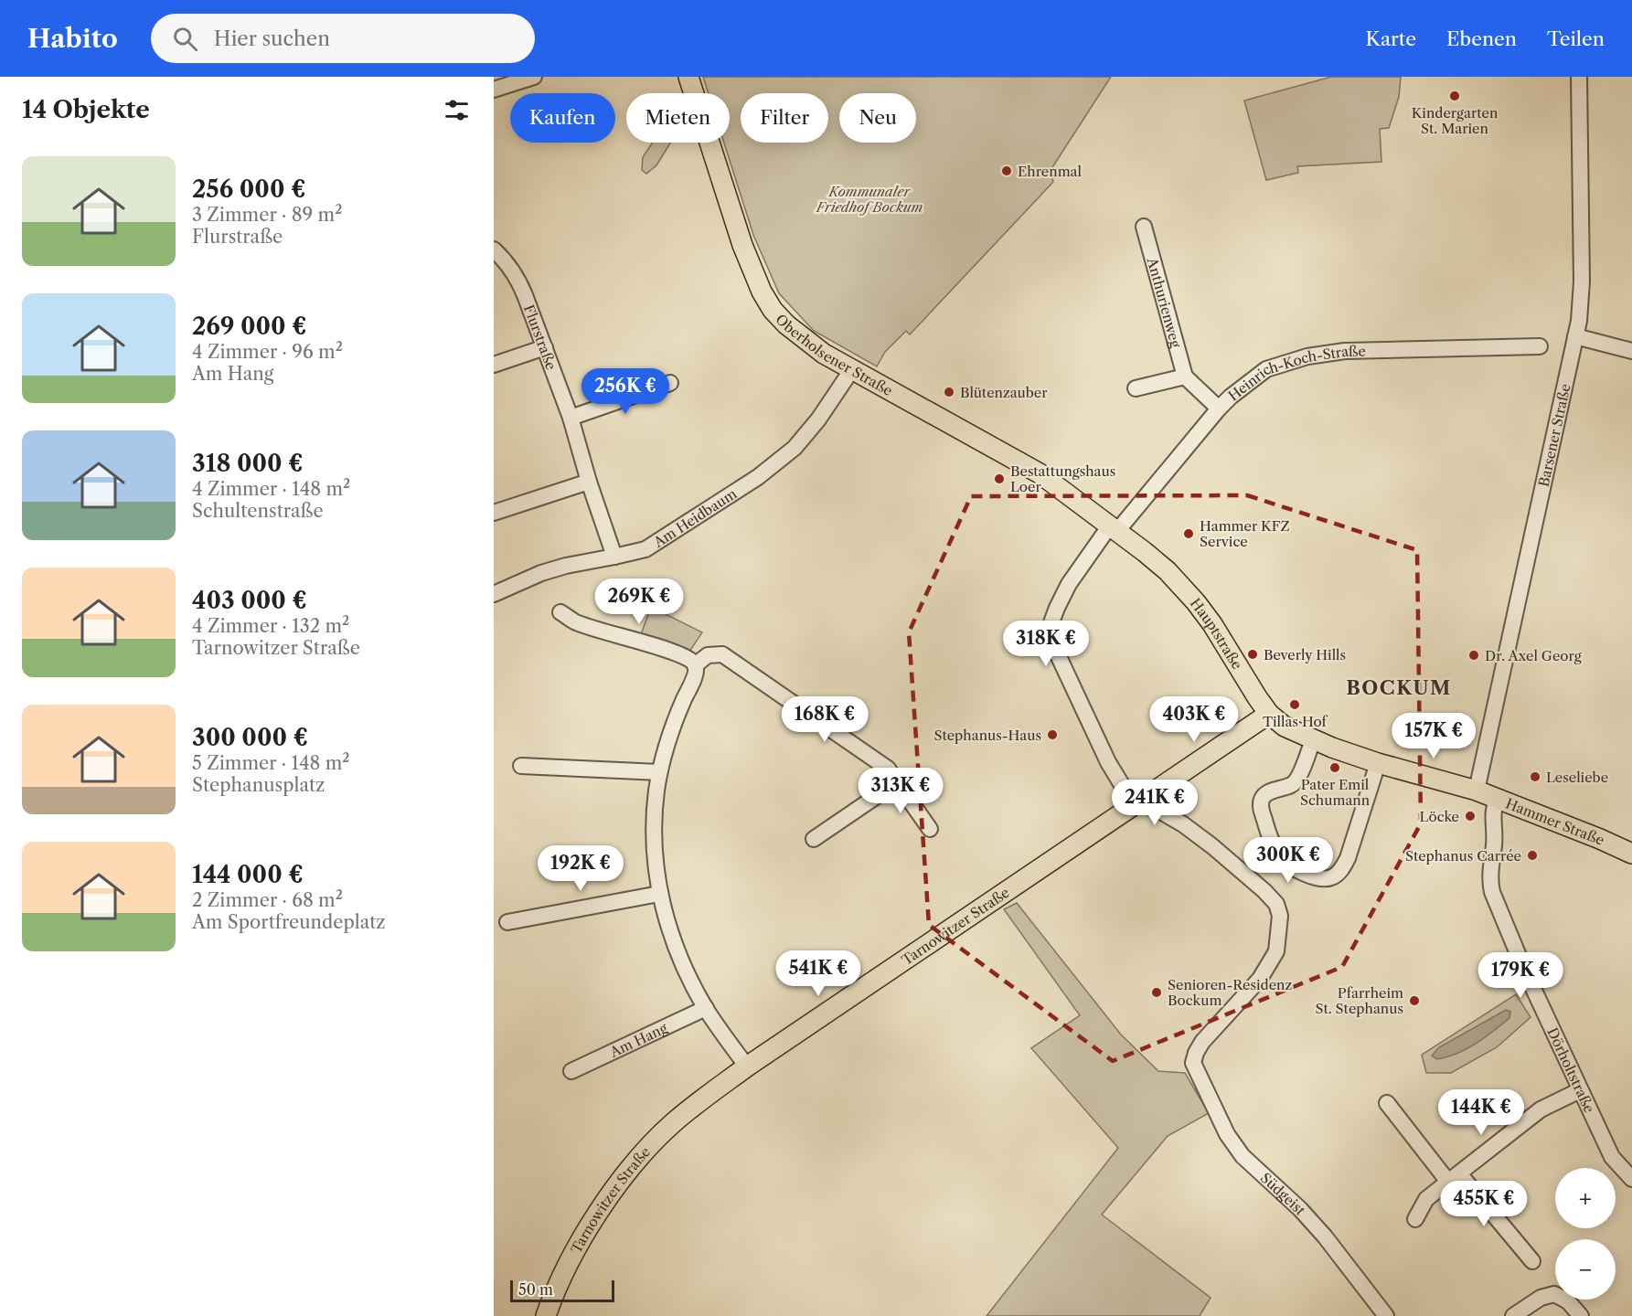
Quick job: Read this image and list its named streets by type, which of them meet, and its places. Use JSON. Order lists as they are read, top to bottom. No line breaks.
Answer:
{"streets":{"main road":["Oberholsener Straße","Hauptstraße","Hammer Straße","Tarnowitzer Straße"],"street":["Anthurienweg","Flurstraße","Heinrich-Koch-Straße","Barsener Straße","Am Heidbaum","Am Hang","Dörholtstraße","Südgeist"]},"crossings":[["Flurstraße","Am Heidbaum"],["Oberholsener Straße","Heinrich-Koch-Straße"],["Oberholsener Straße","Am Heidbaum"],["Oberholsener Straße","Hauptstraße"],["Heinrich-Koch-Straße","Hauptstraße"],["Heinrich-Koch-Straße","Tarnowitzer Straße"],["Heinrich-Koch-Straße","Südgeist"],["Barsener Straße","Hauptstraße"],["Barsener Straße","Hammer Straße"],["Hauptstraße","Hammer Straße"],["Hauptstraße","Tarnowitzer Straße"],["Hammer Straße","Dörholtstraße"],["Tarnowitzer Straße","Südgeist"]],"districts":["BOCKUM"],"parks":["Kommunaler Friedhof Bockum"],"places":["Kindergarten St. Marien","Ehrenmal","Blütenzauber","Bestattungshaus Loer","Hammer KFZ Service","Beverly Hills","Dr. Axel Georg","Tillas Hof","Stephanus-Haus","Pater Emil Schumann","Leseliebe","Löcke","Stephanus Carrée","Senioren-Residenz Bockum","Pfarrheim St. Stephanus"],"scale_bar":"50 m","page":{"header":"Habito","search":"Hier suchen","nav":["Karte","Ebenen","Teilen"],"heading":"14 Objekte","chip":["Kaufen","Mieten","Filter","Neu"],"list":[{"name":"256 000 €","note":"3 Zimmer · 89 m² · Flurstraße"},{"name":"269 000 €","note":"4 Zimmer · 96 m² · Am Hang"},{"name":"318 000 €","note":"4 Zimmer · 148 m² · Schultenstraße"},{"name":"403 000 €","note":"4 Zimmer · 132 m² · Tarnowitzer Straße"},{"name":"300 000 €","note":"5 Zimmer · 148 m² · Stephanusplatz"},{"name":"144 000 €","note":"2 Zimmer · 68 m² · Am Sportfreundeplatz"}],"price":["256K €","269K €","318K €","168K €","403K €","157K €","313K €","241K €","300K €","192K €","541K €","179K €","144K €","455K €"],"map_buttons":["+","−"],"scale":"50 m"}}
